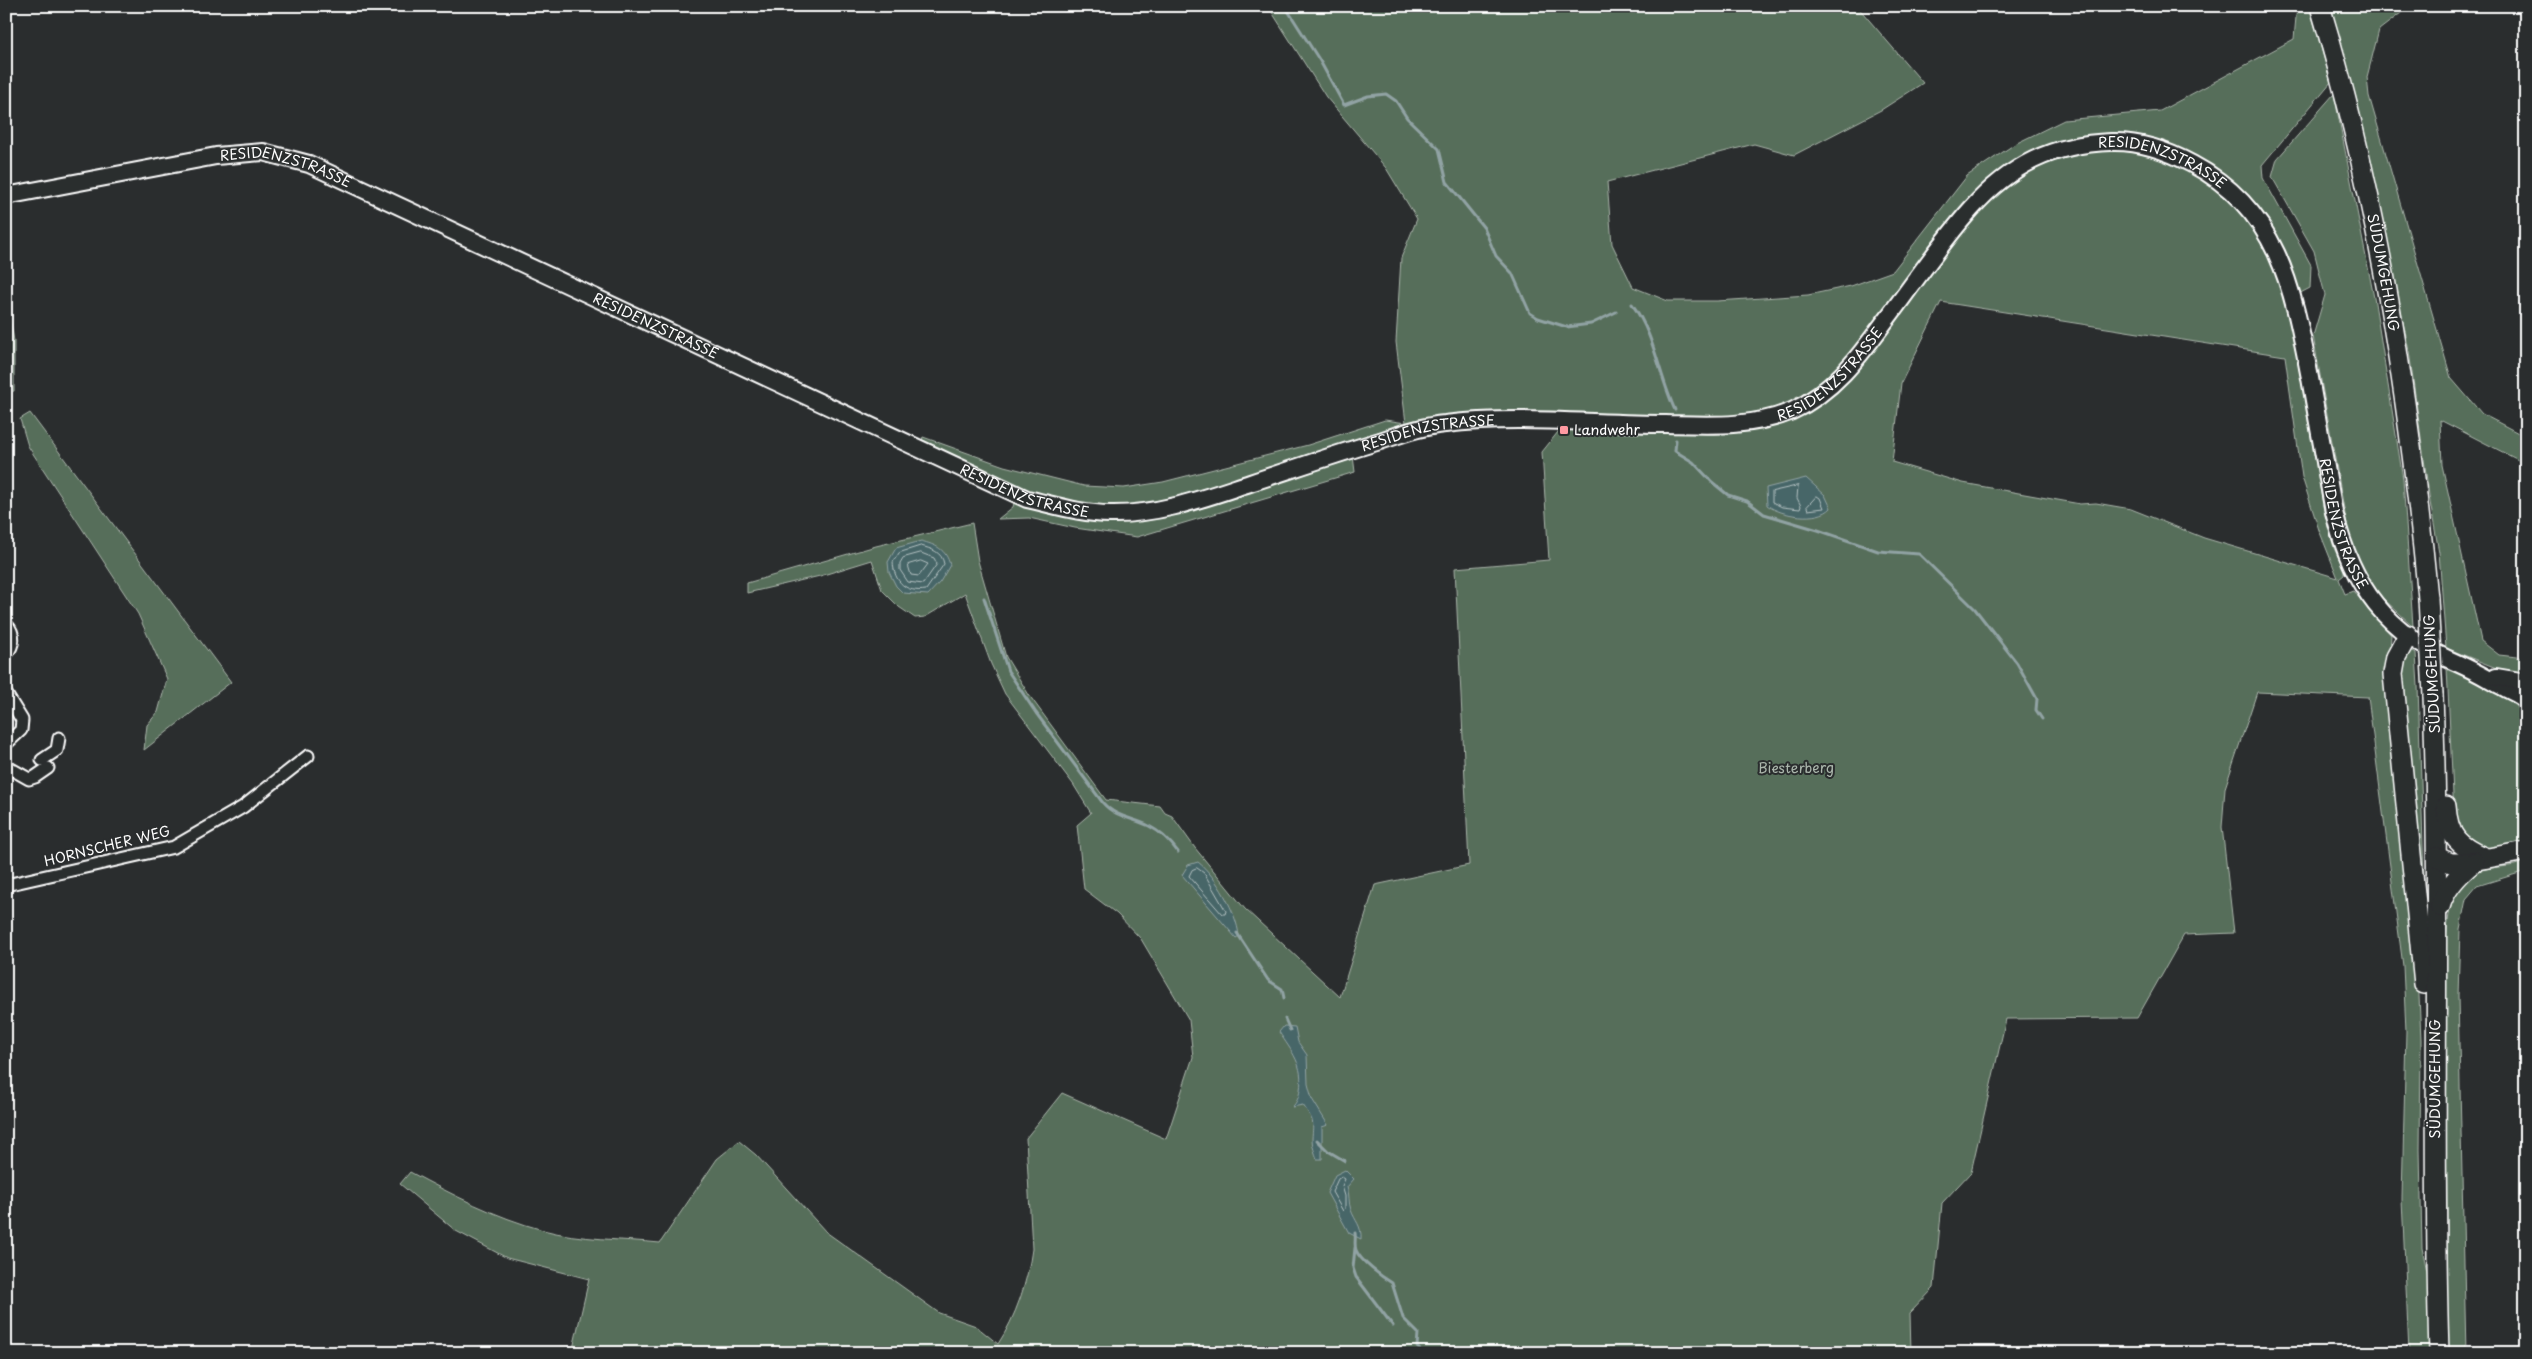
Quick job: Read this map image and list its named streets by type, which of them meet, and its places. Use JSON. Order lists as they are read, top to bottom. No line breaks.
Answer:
{"streets":{"main road":["RESIDENZSTRASSE","SÜDUMGEHUNG"],"street":["HORNSCHER WEG"]},"parks":["Biesterberg"],"places":{"transit":["Landwehr"]}}
